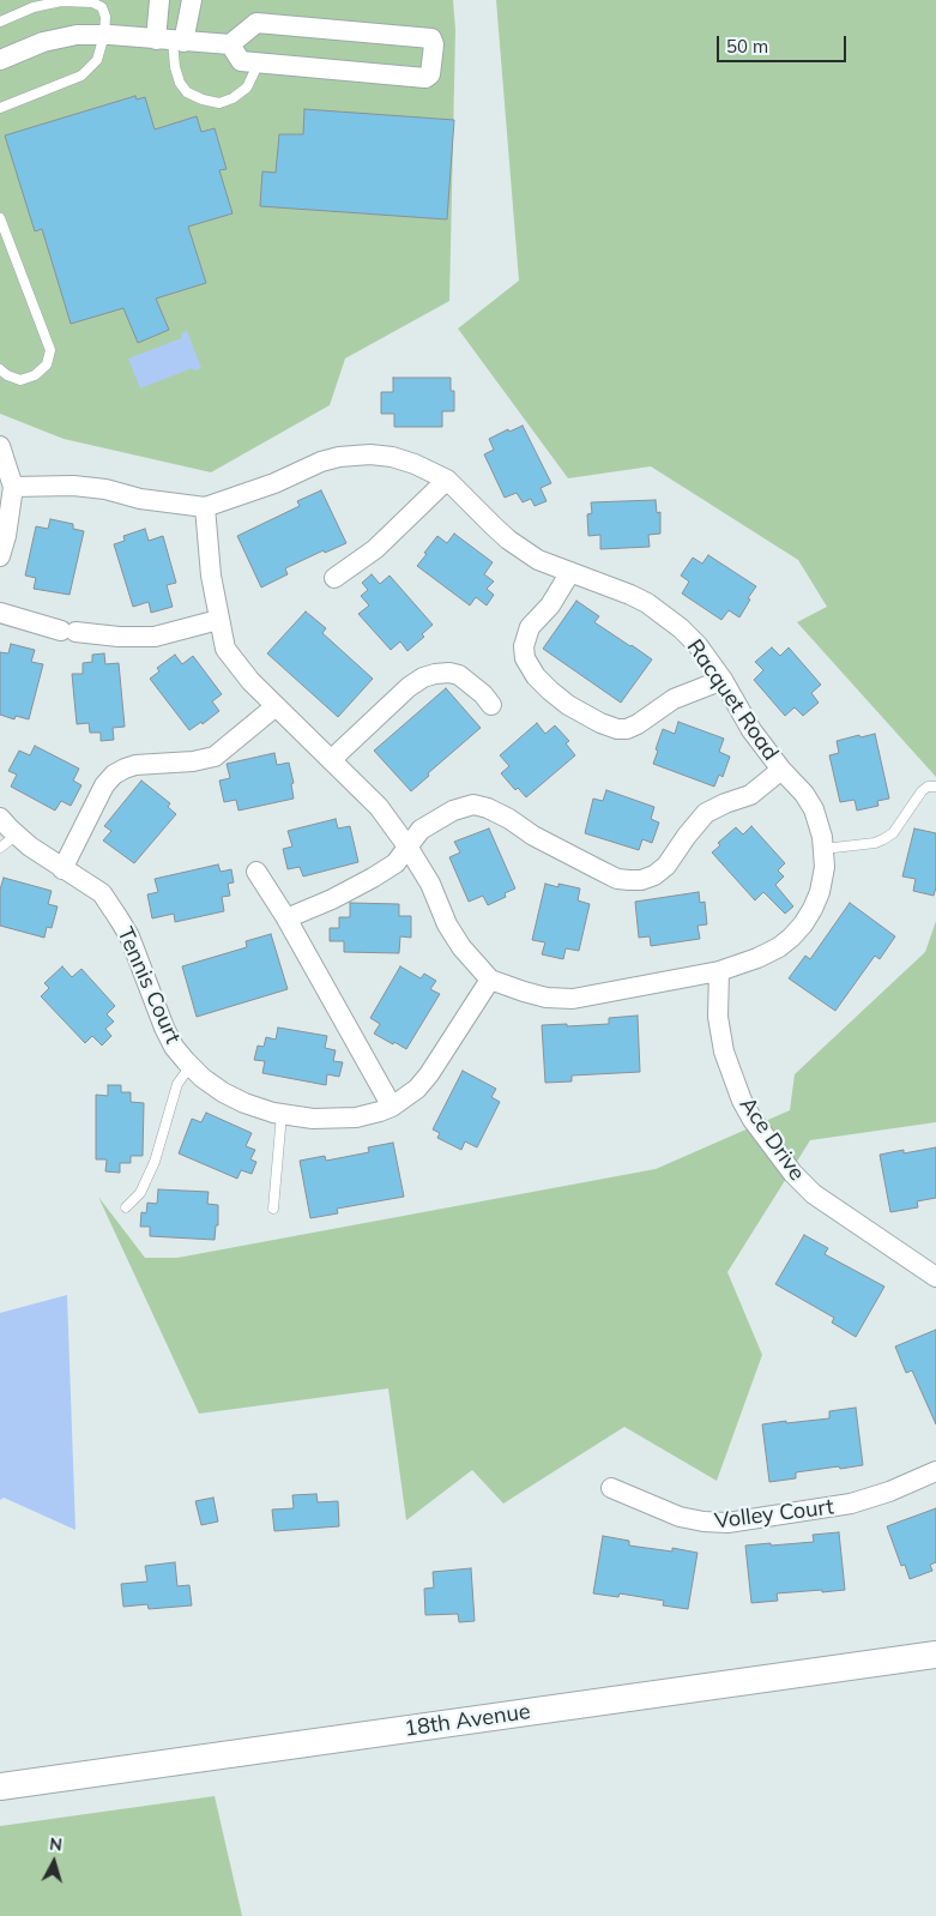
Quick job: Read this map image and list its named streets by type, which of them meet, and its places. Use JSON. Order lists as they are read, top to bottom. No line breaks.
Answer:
{"streets":{"street":["Racquet Road","Tennis Court","Ace Drive","Volley Court","18th Avenue"]},"crossings":[["Racquet Road","Tennis Court"],["Racquet Road","Ace Drive"]],"scale_bar":"50 m","north":"top"}
